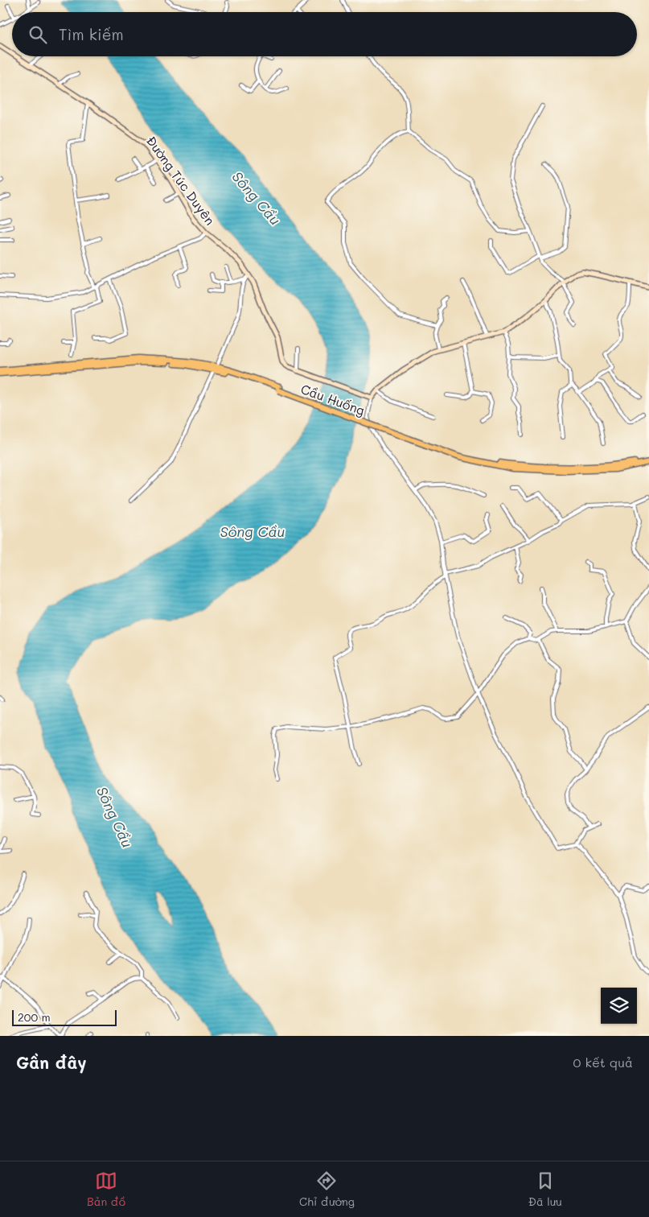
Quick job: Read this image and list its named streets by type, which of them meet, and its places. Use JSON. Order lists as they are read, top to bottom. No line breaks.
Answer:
{"streets":{"highway":["Cầu Huống"],"street":["Đường Túc Duyên"]},"water":["Sông Cầu"],"scale_bar":"200 m","page":{"search":"Tìm kiếm","scale":"200 m","heading":["Gần đây","0 kết quả"],"nav":["Bản đồ","Chỉ đường","Đã lưu"]}}
